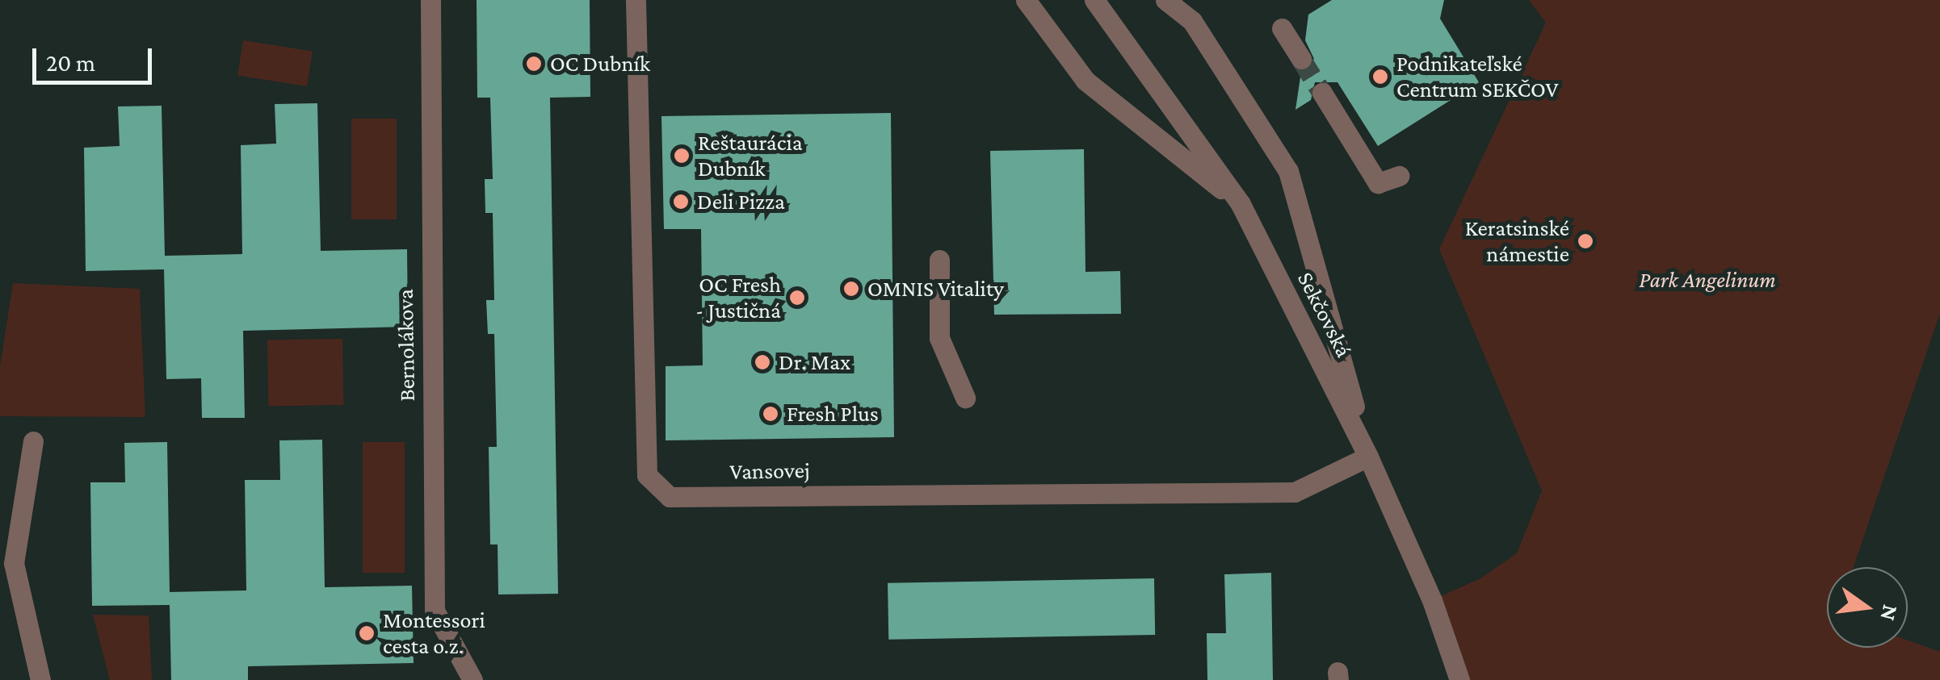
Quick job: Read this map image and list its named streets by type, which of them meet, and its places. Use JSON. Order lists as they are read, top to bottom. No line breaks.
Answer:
{"streets":{"street":["Sekčovská","Bernolákova","Vansovej"]},"crossings":[["Sekčovská","Vansovej"]],"parks":["Park Angelinum"],"places":["OC Dubník","Podnikateľské Centrum SEKČOV","Reštaurácia Dubník","Deli Pizza","Keratsinské námestie","OMNIS Vitality","OC Fresh - Justičná","Dr. Max","Fresh Plus","Montessori cesta o.z."],"scale_bar":"20 m","north":"right"}
